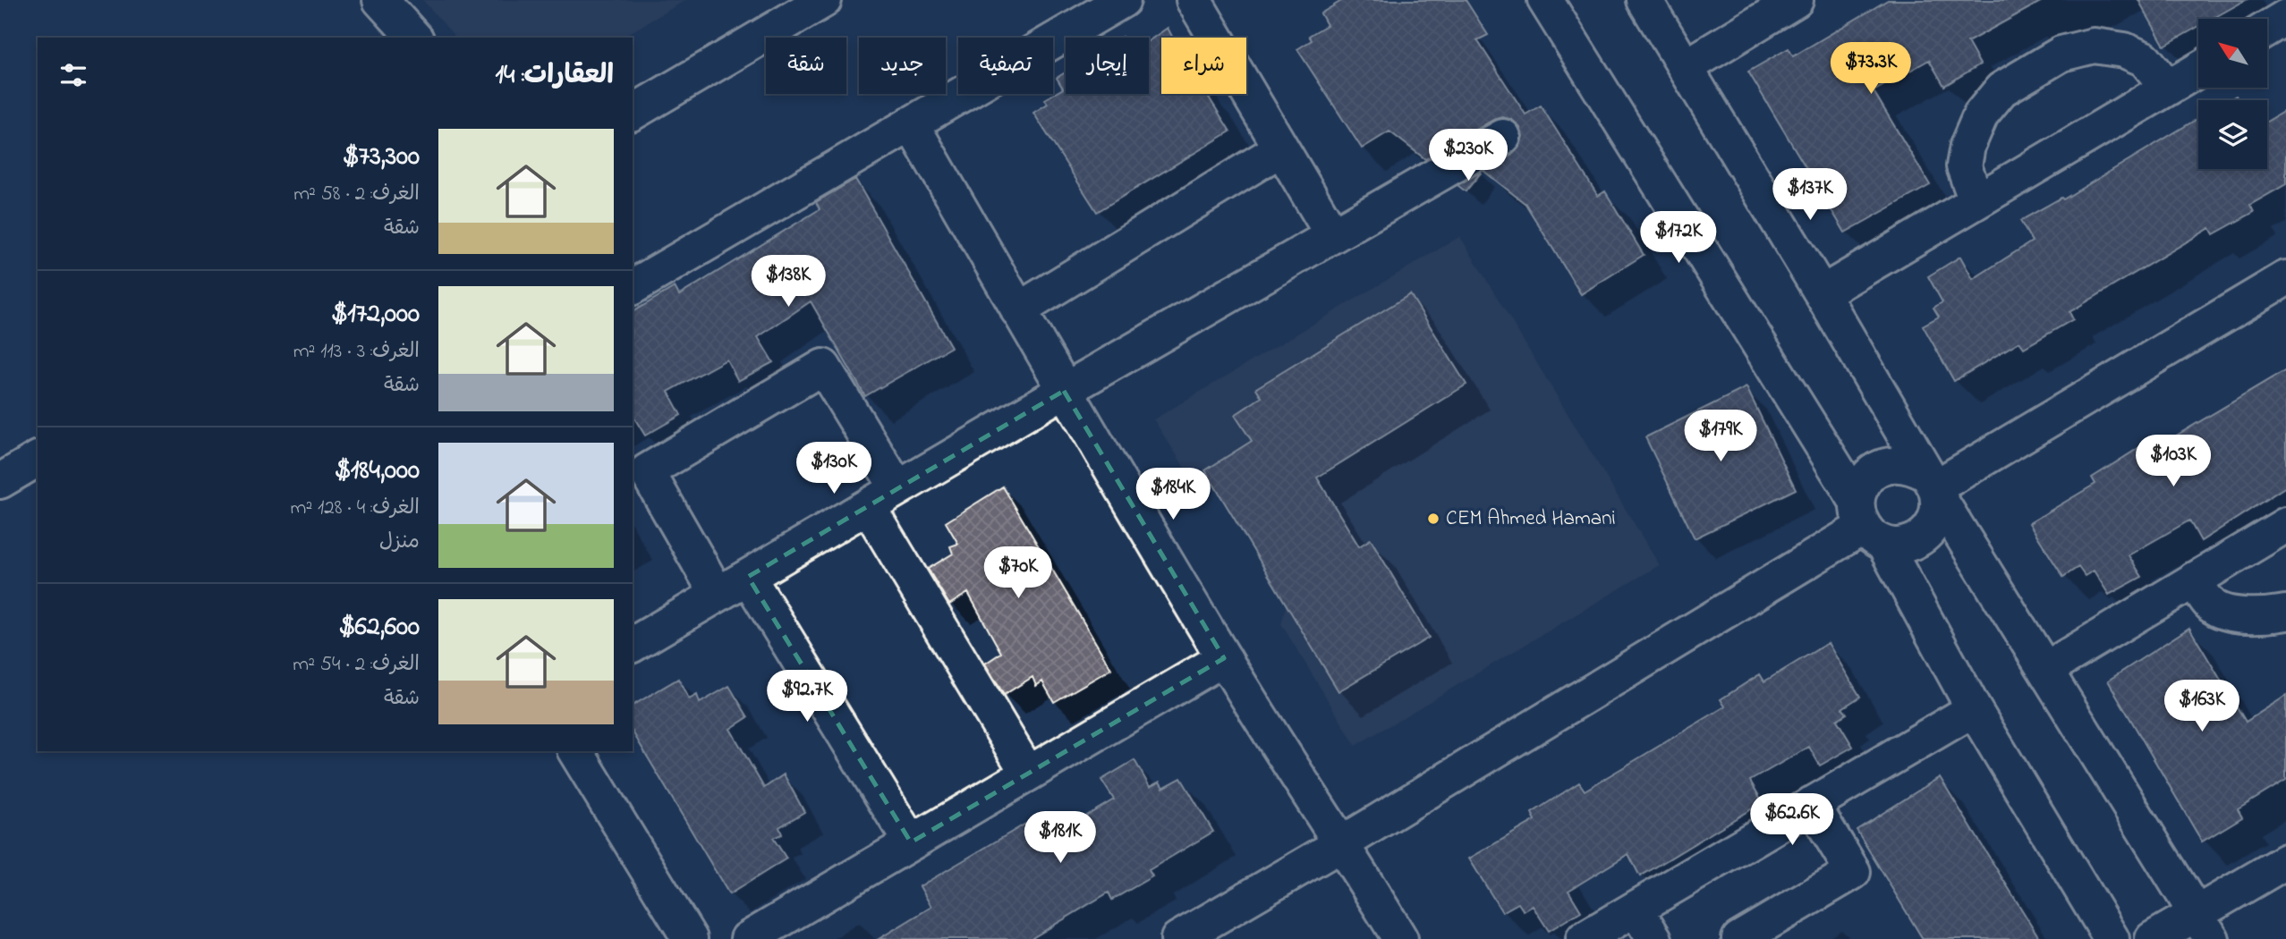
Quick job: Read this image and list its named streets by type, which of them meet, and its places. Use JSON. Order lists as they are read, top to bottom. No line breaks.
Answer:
{"places":["CEM Ahmed Hamani"],"north":"top left","page":{"chip":["شراء","إيجار","تصفية","جديد","شقة"],"heading":"العقارات: 14","price":["$73.3K","$230K","$137K","$172K","$138K","$179K","$103K","$130K","$184K","$70K","$92.7K","$163K","$62.6K","$181K"],"list":[{"name":"$73,300","note":"الغرف: 2 · 58 m² · شقة"},{"name":"$172,000","note":"الغرف: 3 · 113 m² · شقة"},{"name":"$184,000","note":"الغرف: 4 · 128 m² · منزل"},{"name":"$62,600","note":"الغرف: 2 · 54 m² · شقة"}]}}
